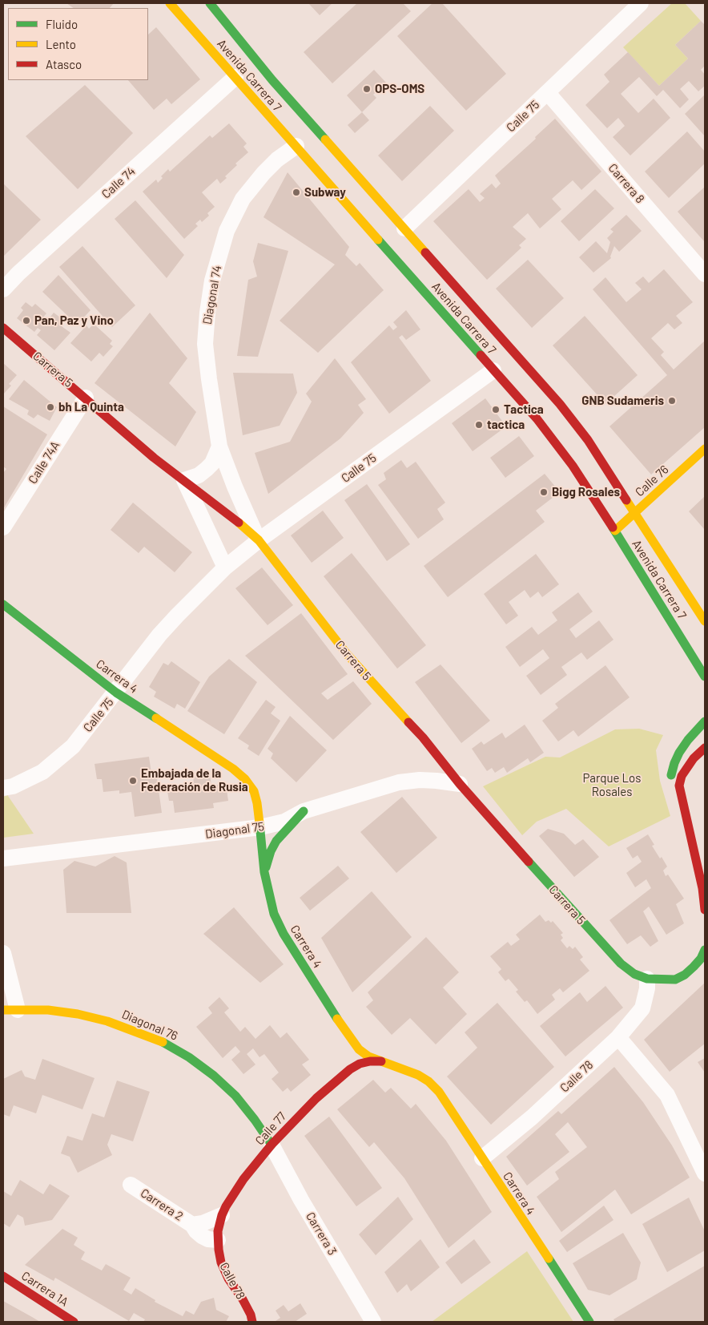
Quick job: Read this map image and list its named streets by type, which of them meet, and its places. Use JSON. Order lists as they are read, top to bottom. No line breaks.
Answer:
{"streets":{"street":["Avenida Carrera 7","Calle 75","Calle 74","Carrera 8","Diagonal 74","Carrera 5","Calle 74A","Calle 76","Carrera 4","Diagonal 75","Diagonal 76","Calle 78","Calle 77","Carrera 2","Carrera 3","Carrera 1A"]},"crossings":[["Avenida Carrera 7","Calle 75"],["Avenida Carrera 7","Calle 74"],["Avenida Carrera 7","Diagonal 74"],["Avenida Carrera 7","Calle 76"],["Calle 75","Carrera 8"],["Calle 75","Diagonal 74"],["Calle 75","Carrera 5"],["Calle 75","Carrera 4"],["Diagonal 74","Carrera 5"],["Carrera 5","Calle 74A"],["Carrera 5","Diagonal 75"],["Carrera 5","Calle 78"],["Carrera 4","Diagonal 75"],["Carrera 4","Calle 78"],["Carrera 4","Calle 77"],["Diagonal 76","Calle 77"],["Diagonal 76","Carrera 3"],["Calle 78","Calle 77"],["Calle 78","Carrera 2"],["Calle 77","Carrera 2"],["Calle 77","Carrera 3"]],"parks":["Parque Los Rosales"],"places":["OPS-OMS","Subway","Pan, Paz y Vino","GNB Sudameris","bh La Quinta","Tactica","tactica","Bigg Rosales","Embajada de la Federación de Rusia"],"legend":["Fluido","Lento","Atasco"]}
